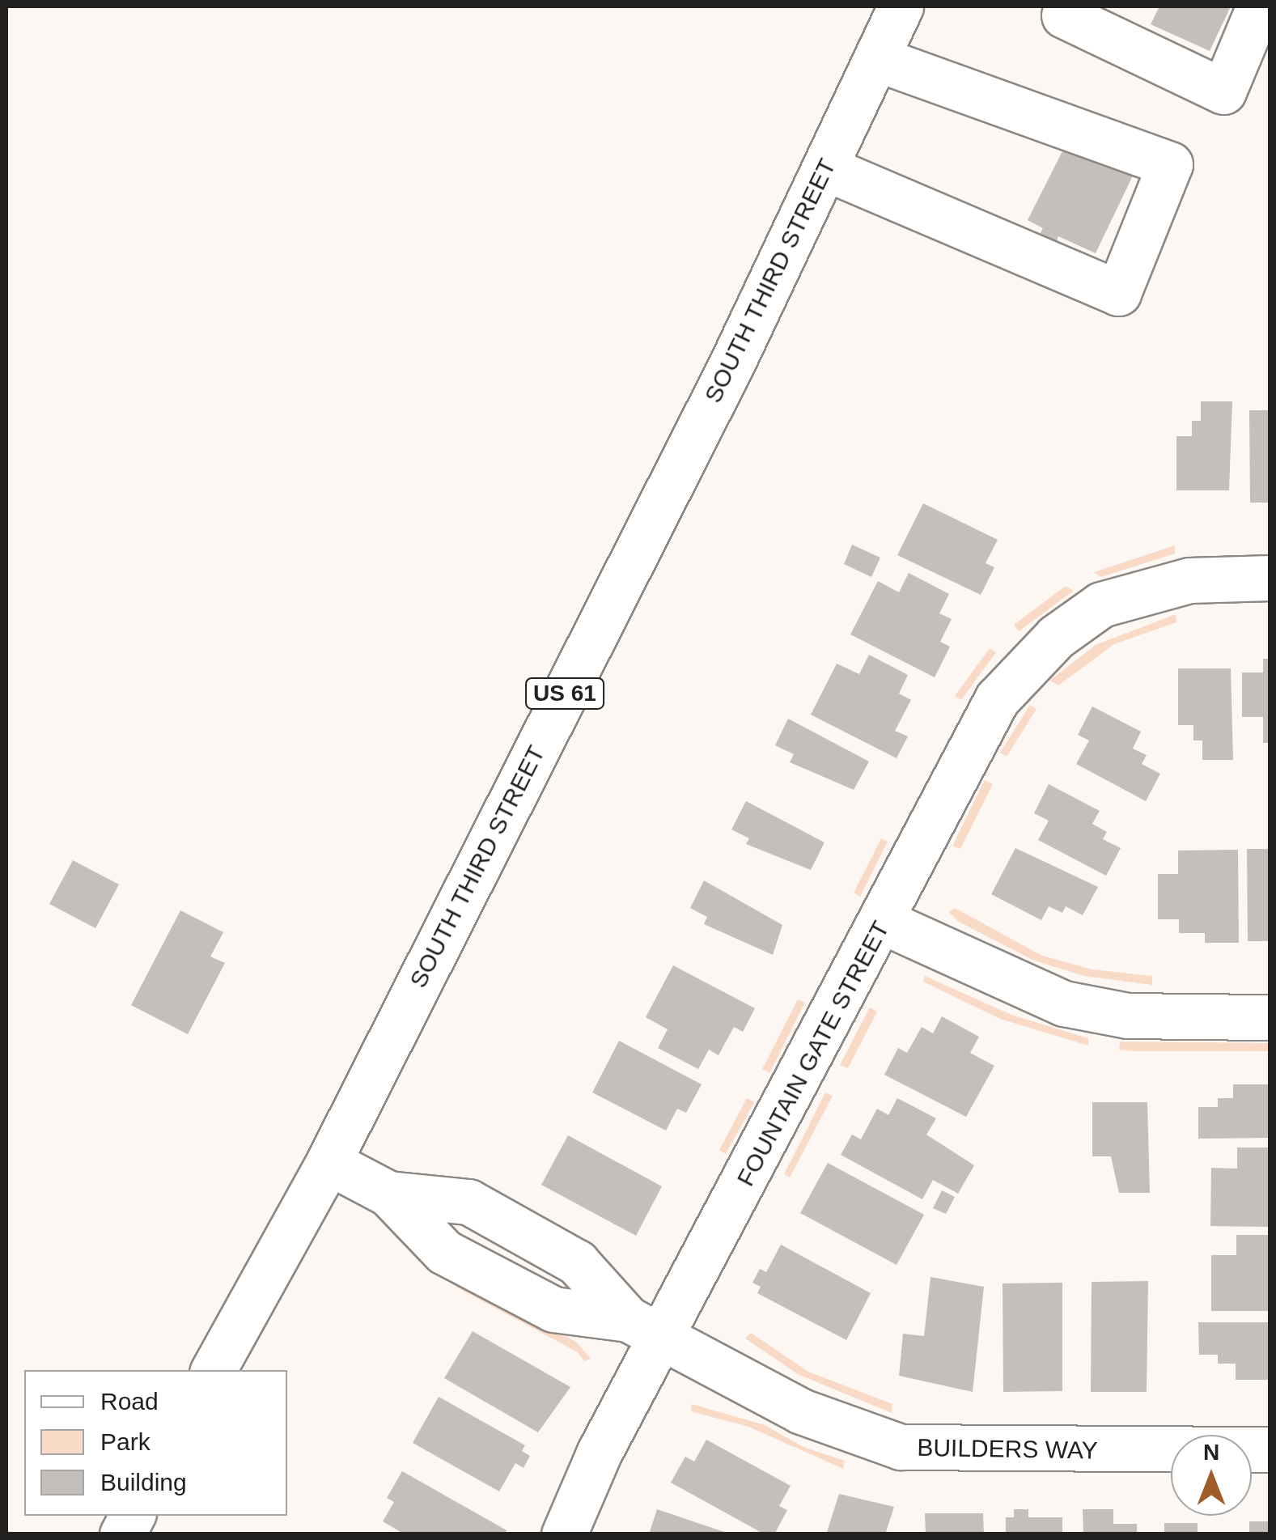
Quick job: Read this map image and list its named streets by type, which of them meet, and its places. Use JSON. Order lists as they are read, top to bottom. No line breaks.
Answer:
{"streets":{"main road":["SOUTH THIRD STREET","US 61","FOUNTAIN GATE STREET","BUILDERS WAY"]},"crossings":[["SOUTH THIRD STREET","BUILDERS WAY"],["FOUNTAIN GATE STREET","BUILDERS WAY"]],"legend":["Road","Park","Building"],"north":"top"}
